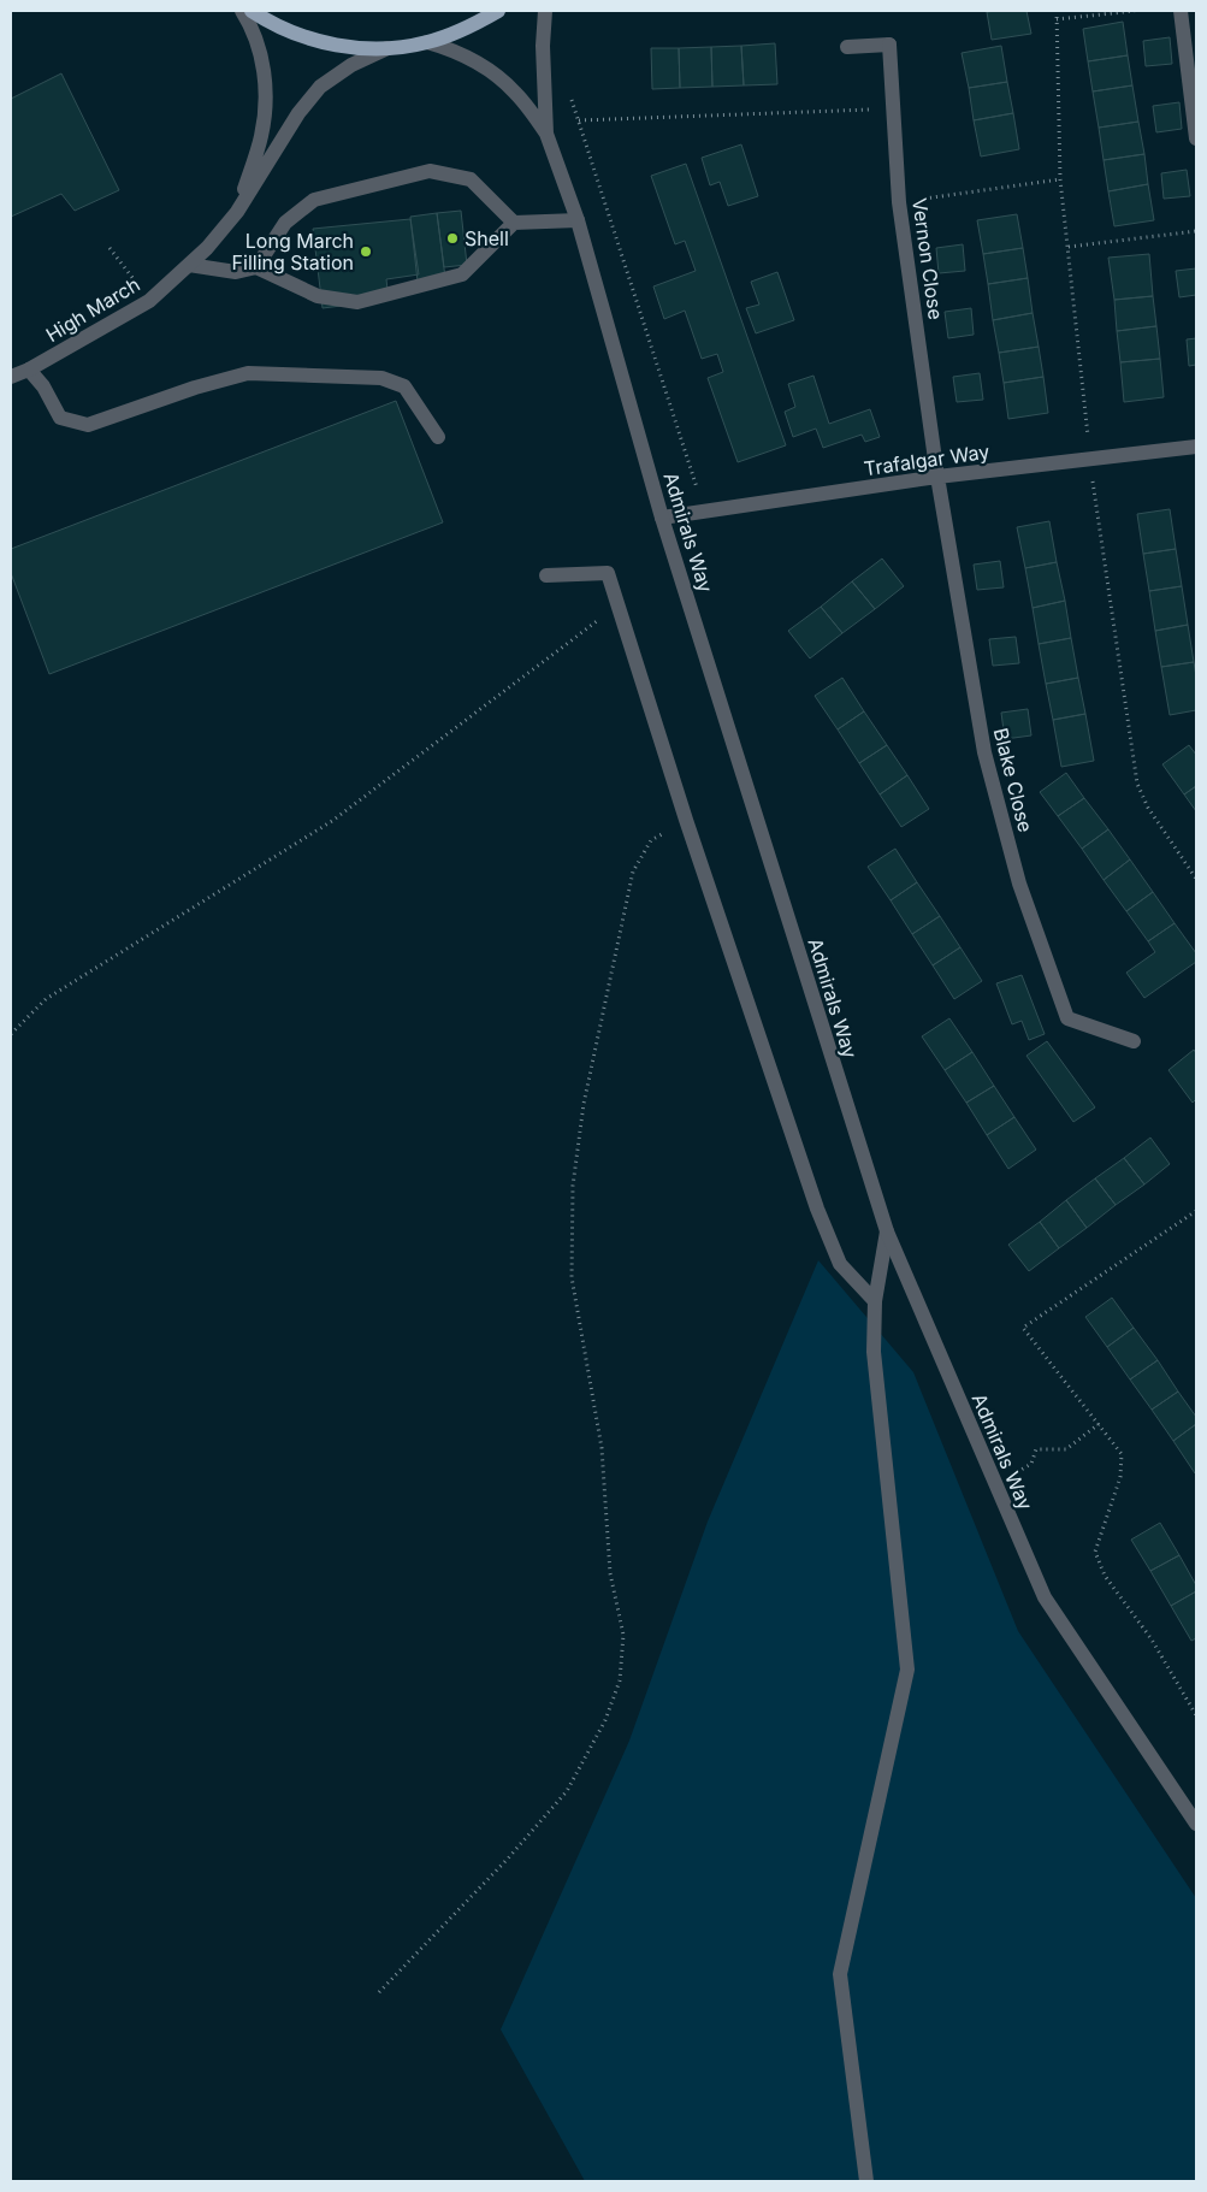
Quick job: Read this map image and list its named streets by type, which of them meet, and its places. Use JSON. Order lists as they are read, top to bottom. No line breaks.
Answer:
{"streets":{"street":["Vernon Close","High March","Trafalgar Way","Admirals Way","Blake Close"]},"crossings":[["Vernon Close","Trafalgar Way"],["Vernon Close","Blake Close"],["Trafalgar Way","Admirals Way"],["Trafalgar Way","Blake Close"]],"places":["Shell","Long March Filling Station"]}
